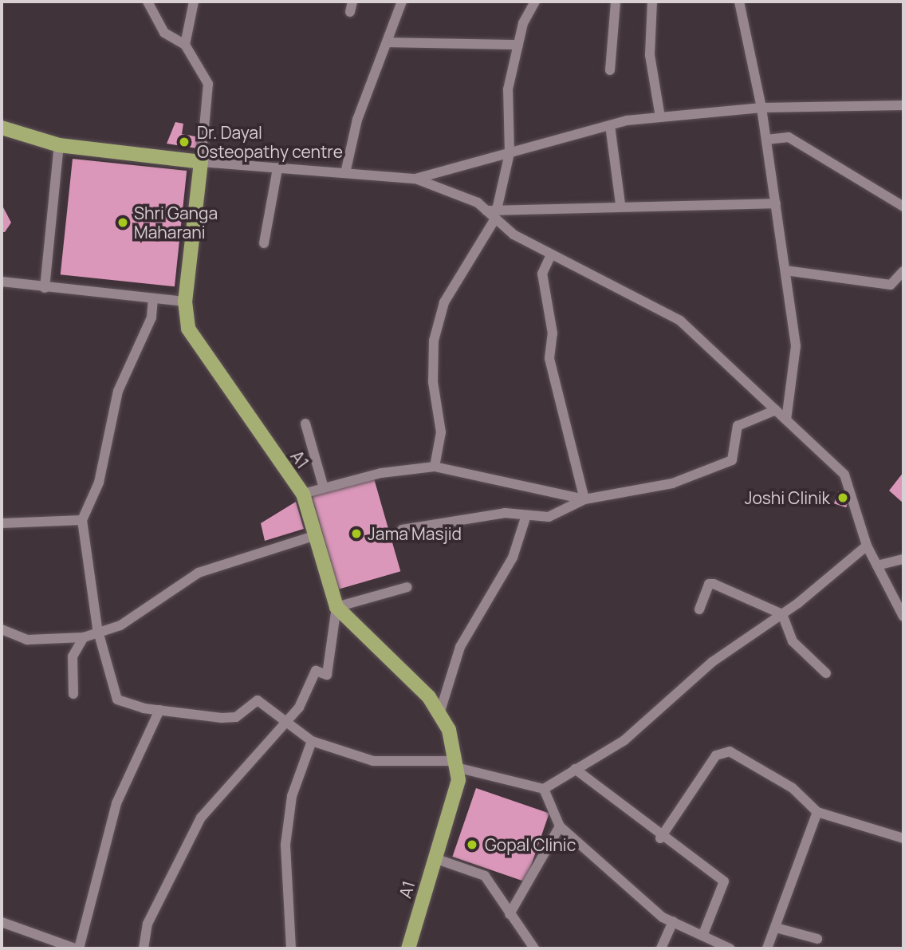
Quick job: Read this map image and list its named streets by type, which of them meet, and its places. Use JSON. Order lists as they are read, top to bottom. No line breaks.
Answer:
{"streets":{"main road":["A1"]},"places":["Dr. Dayal Osteopathy centre","Shri Ganga Maharani","Joshi Clinik","Jama Masjid","Gopal Clinic"]}
